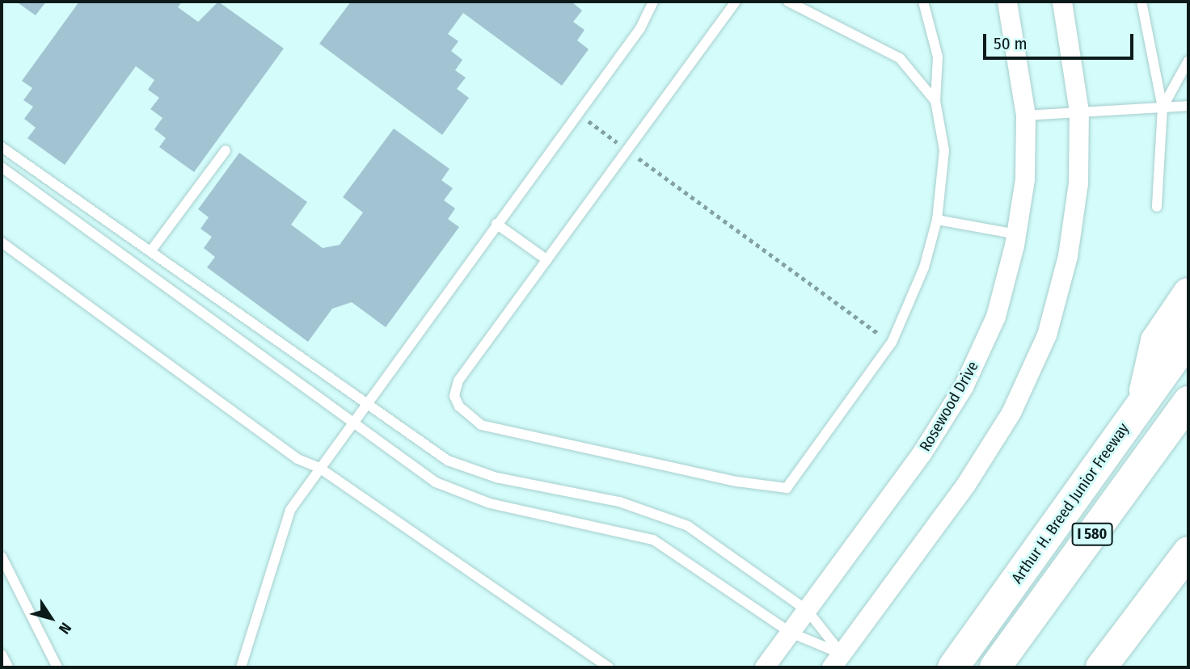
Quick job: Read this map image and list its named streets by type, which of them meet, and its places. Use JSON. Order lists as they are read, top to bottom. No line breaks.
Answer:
{"streets":{"highway":["Arthur H. Breed Junior Freeway","I 580"],"street":["Rosewood Drive"]},"scale_bar":"50 m","north":"bottom right"}
